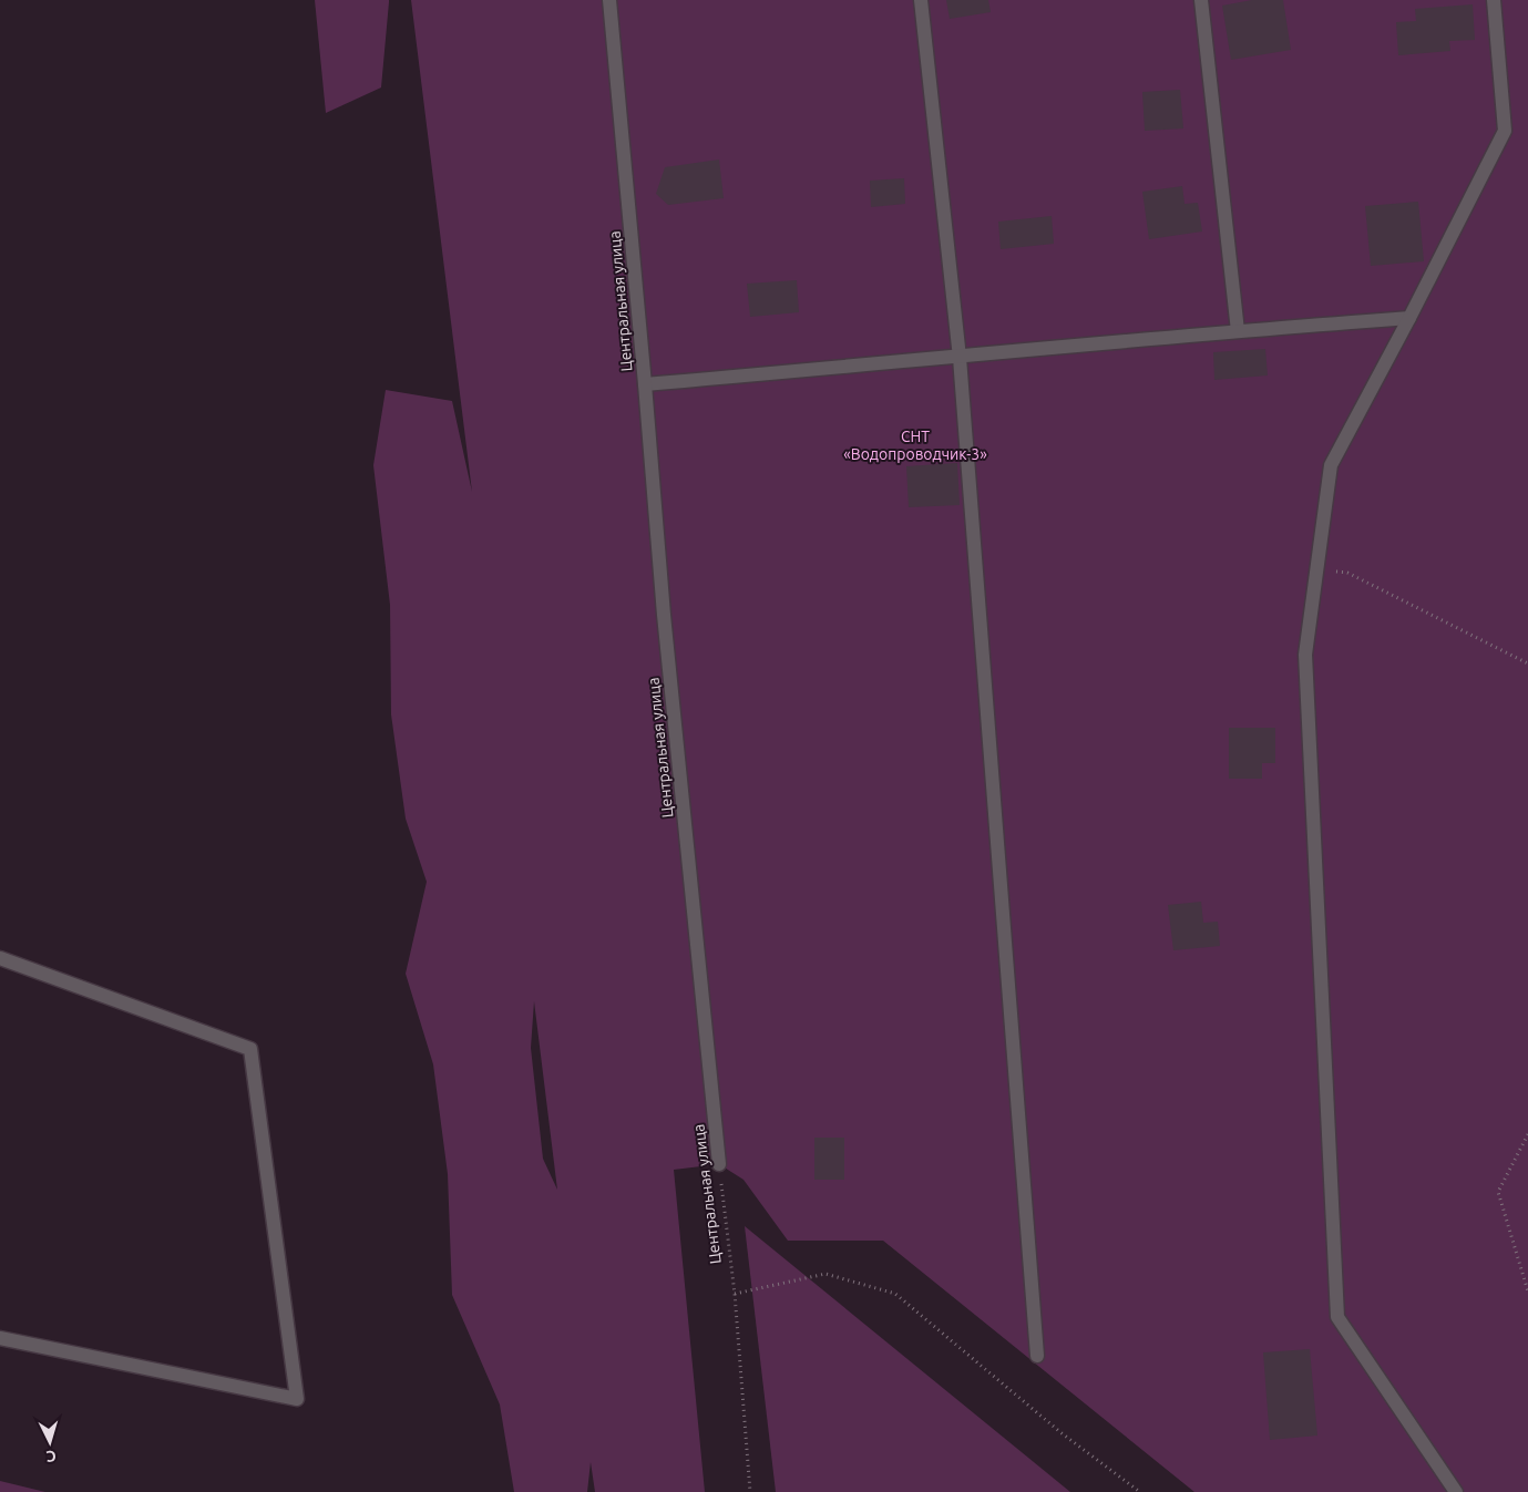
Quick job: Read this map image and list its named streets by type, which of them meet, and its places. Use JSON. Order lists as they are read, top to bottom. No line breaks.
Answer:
{"streets":{"street":["Центральная улица"]},"parks":["СНТ «Водопроводчик-3»"],"north":"bottom"}
